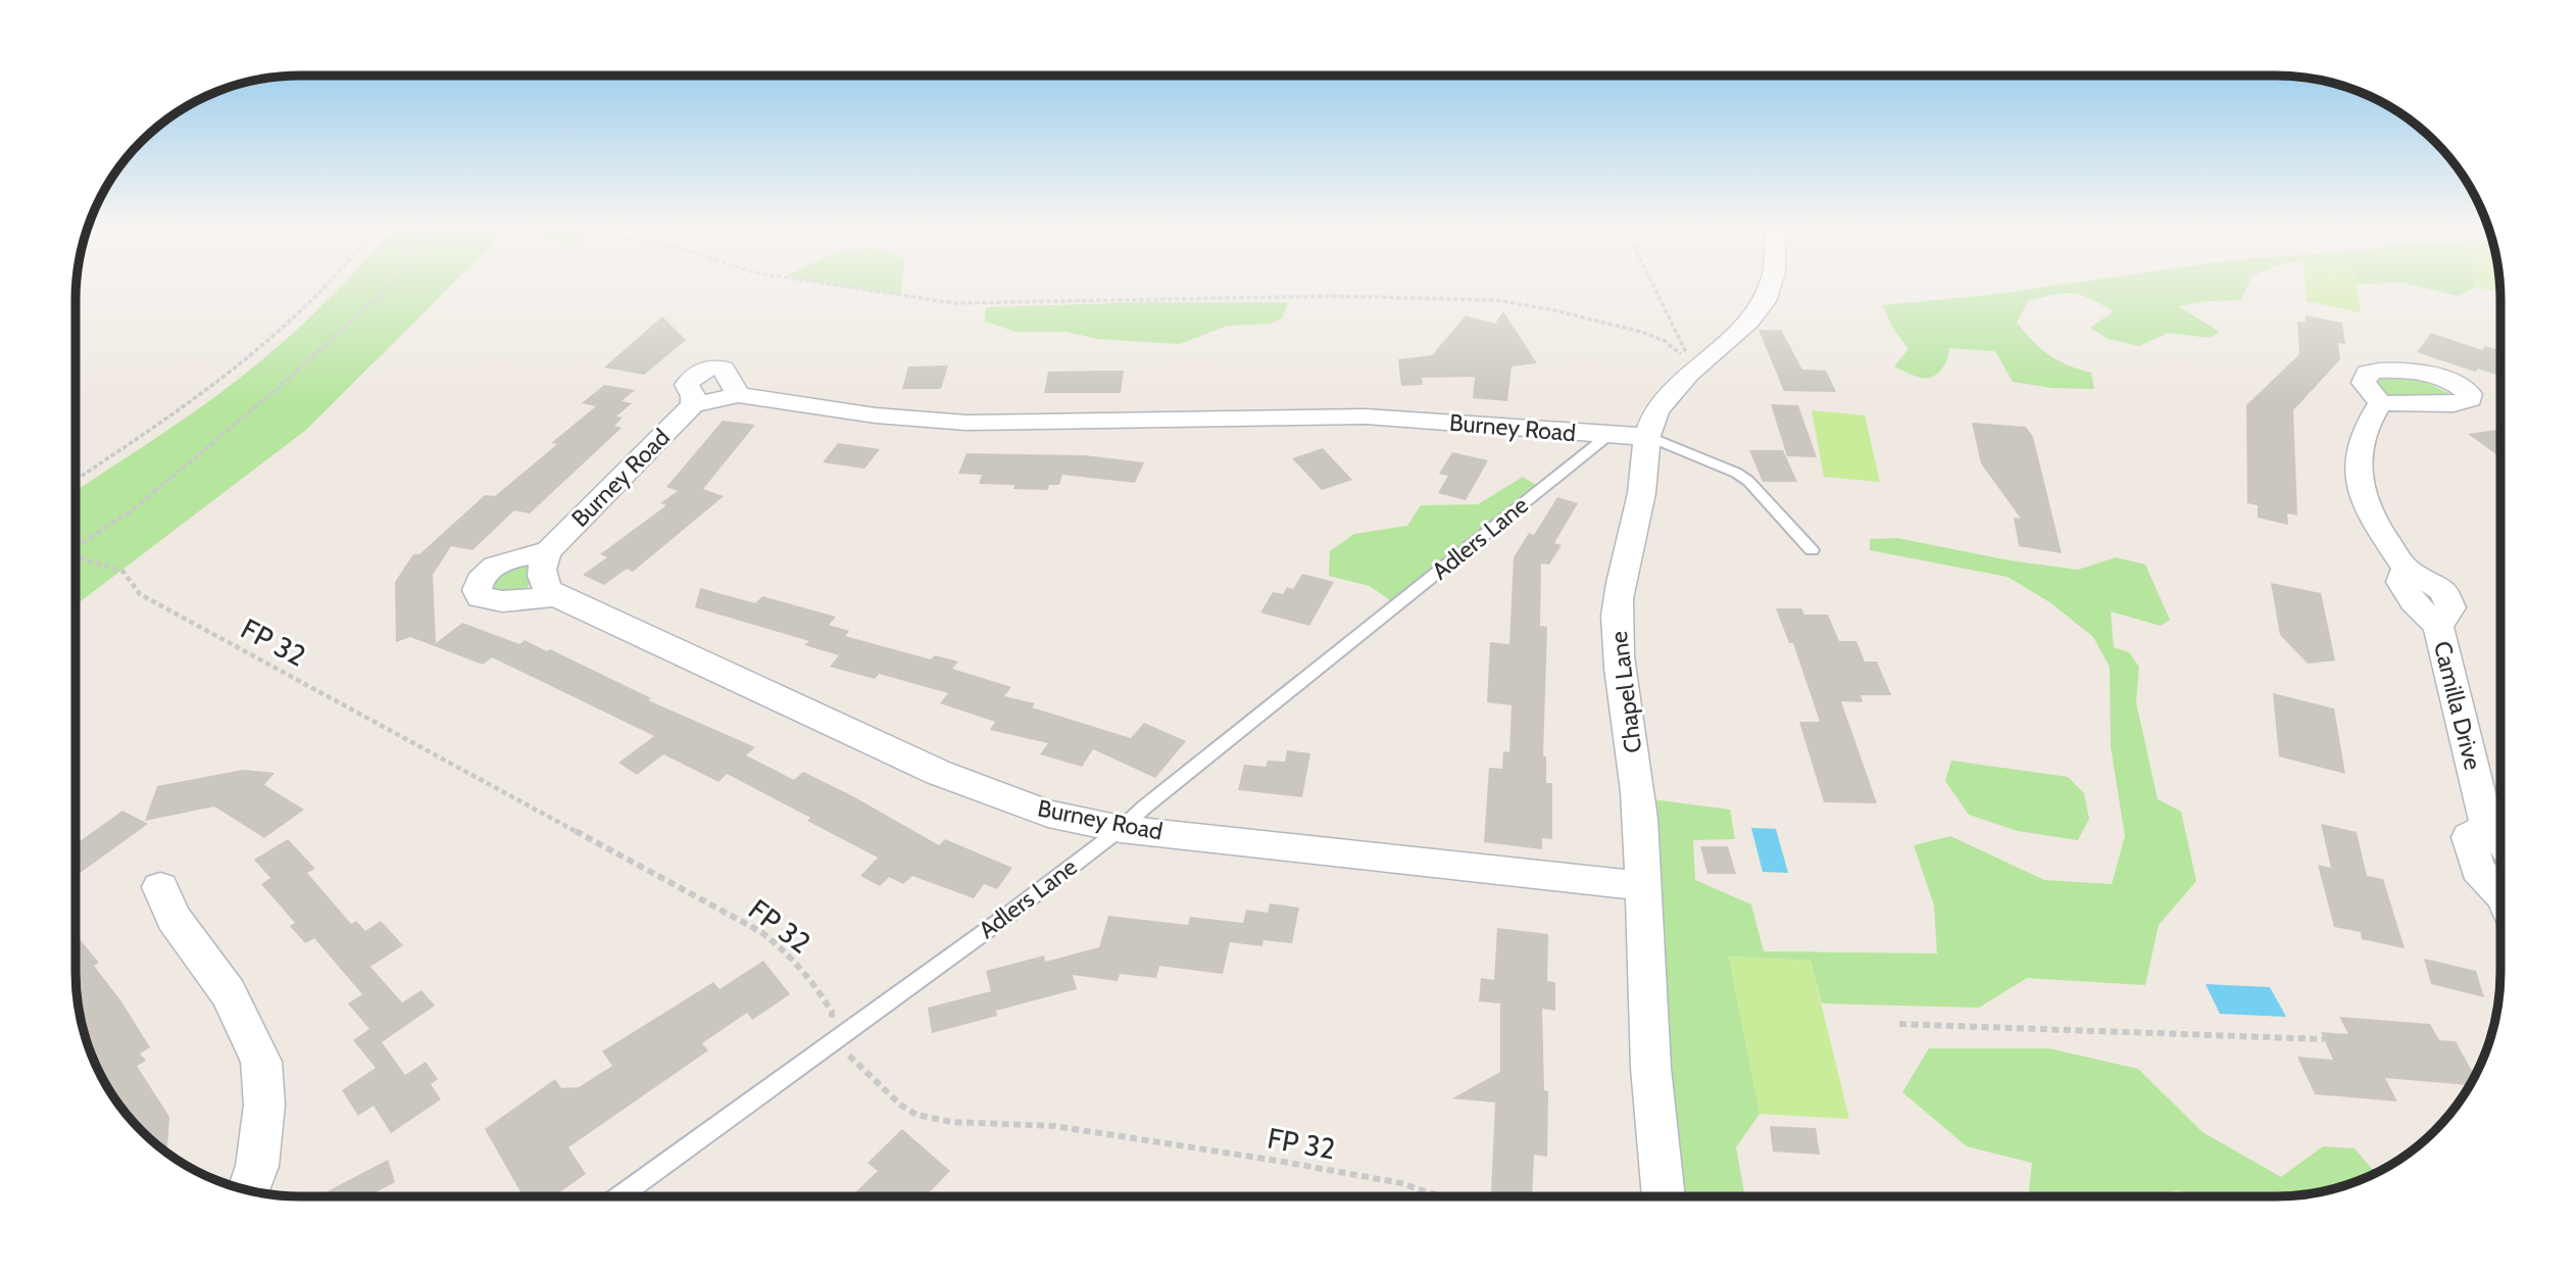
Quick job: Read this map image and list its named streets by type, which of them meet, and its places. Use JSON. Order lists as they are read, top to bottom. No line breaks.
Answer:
{"streets":{"street":["Burney Road","Chapel Lane","Camilla Drive"],"lane":["Adlers Lane"],"path":["FP 32"]},"crossings":[["Burney Road","Adlers Lane"],["Burney Road","Chapel Lane"],["Adlers Lane","FP 32"]]}
